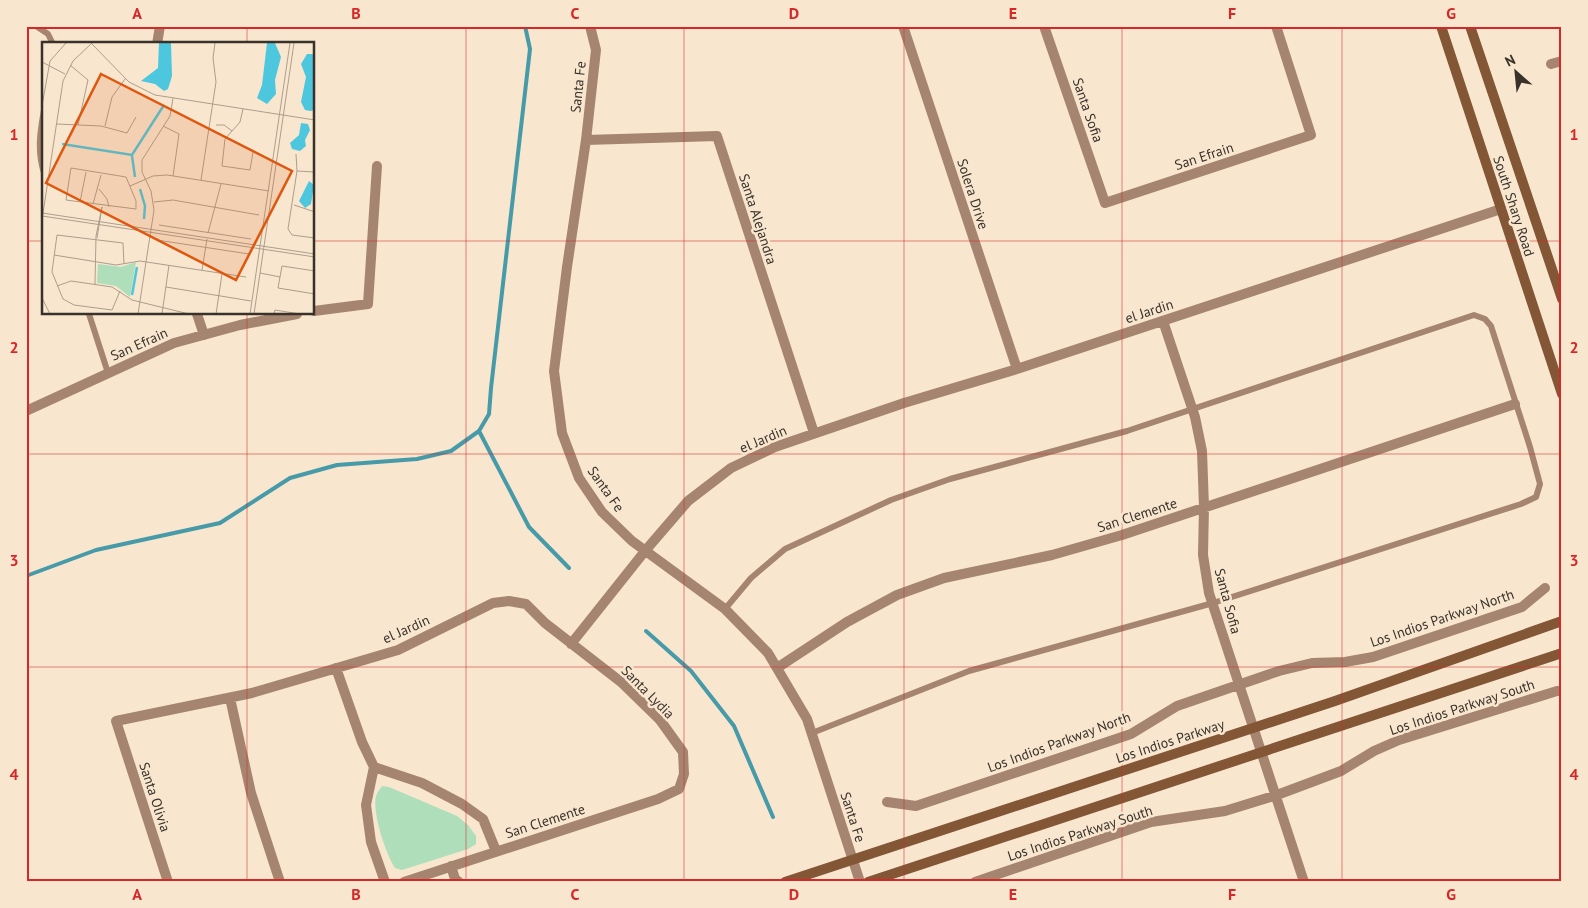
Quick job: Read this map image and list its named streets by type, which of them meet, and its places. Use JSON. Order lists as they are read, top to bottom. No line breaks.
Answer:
{"streets":{"street":["Santa Fe","Santa Sofia","San Efrain","Solera Drive","South Shary Road","Santa Alejandra","el Jardin","San Clemente","Los Indios Parkway North","Santa Lydia","Los Indios Parkway South","Los Indios Parkway","Santa Olivia"]},"crossings":[["Santa Fe","Santa Alejandra"],["Santa Fe","el Jardin"],["Santa Fe","San Clemente"],["Santa Fe","Los Indios Parkway"],["Santa Sofia","San Efrain"],["Santa Sofia","el Jardin"],["Santa Sofia","San Clemente"],["Santa Sofia","Los Indios Parkway North"],["Santa Sofia","Los Indios Parkway South"],["Santa Sofia","Los Indios Parkway"],["Solera Drive","el Jardin"],["South Shary Road","el Jardin"],["Santa Alejandra","el Jardin"],["el Jardin","Santa Lydia"],["el Jardin","Santa Olivia"],["San Clemente","Santa Lydia"]],"north":"top left","grid":{"columns":["A","B","C","D","E","F","G"],"rows":["1","2","3","4"]}}
